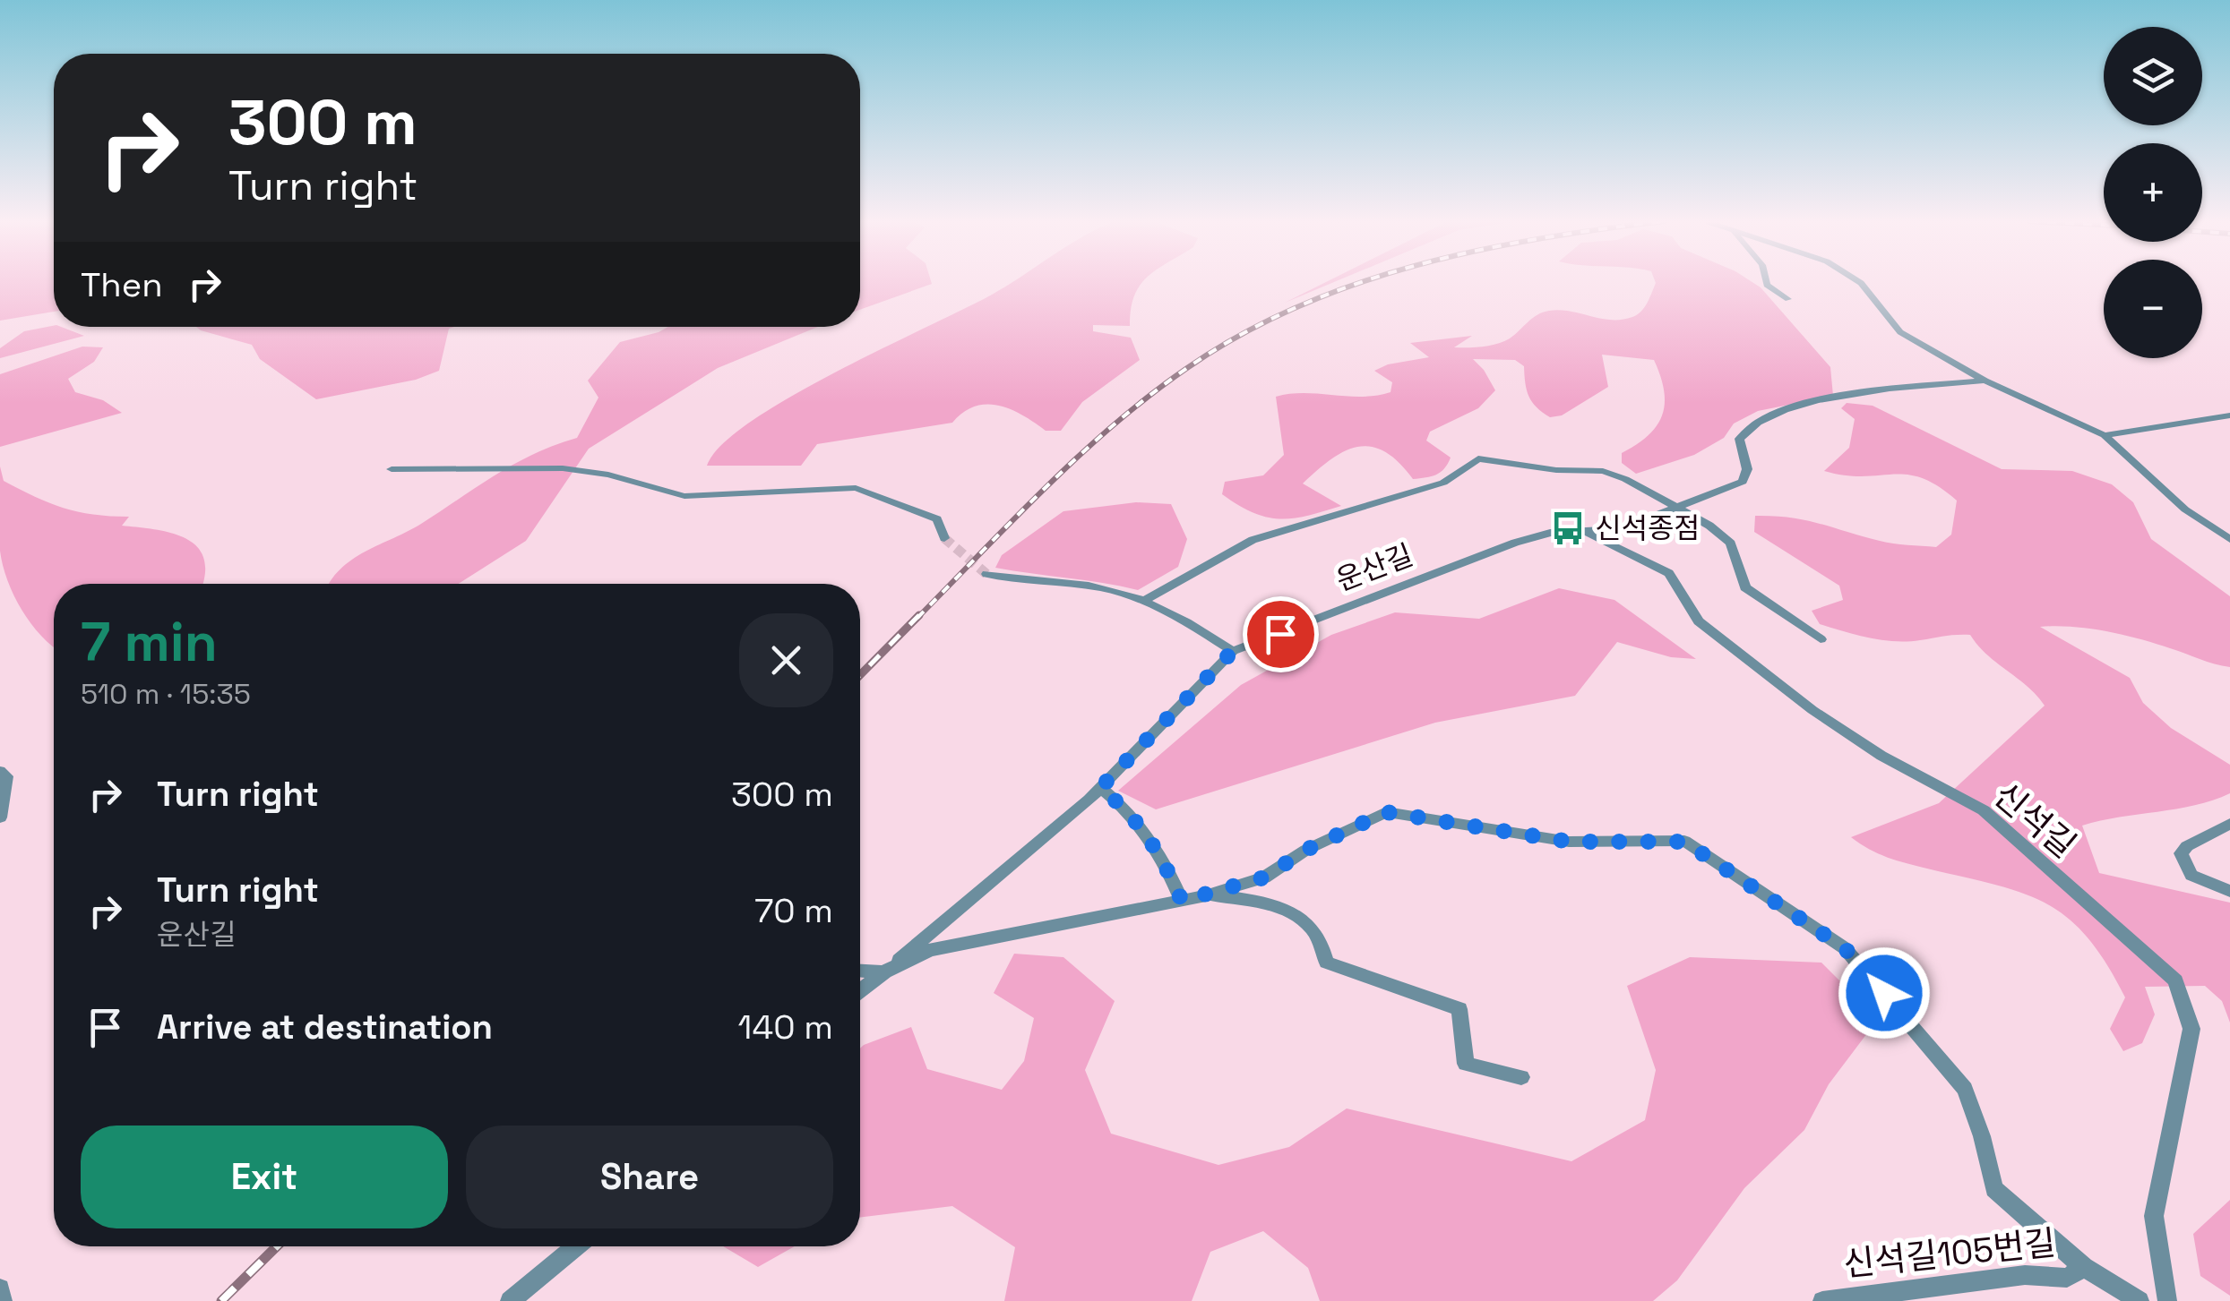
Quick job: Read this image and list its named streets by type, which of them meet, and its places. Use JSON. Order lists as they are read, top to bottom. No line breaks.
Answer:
{"streets":{"street":["운산길","신석길","신석길105번길"]},"crossings":[["운산길","신석길"]],"places":{"bus stop":["신석종점"]},"page":{"map_buttons":["+","−"],"turn":["300 m","Turn right"],"then":"Then","heading":["7 min","510 m · 15:35"],"list":[{"name":"Turn right","value":"300 m"},{"name":"Turn right","note":"운산길","value":"70 m"},{"name":"Arrive at destination","value":"140 m"}],"buttons":["Exit","Share"]}}
